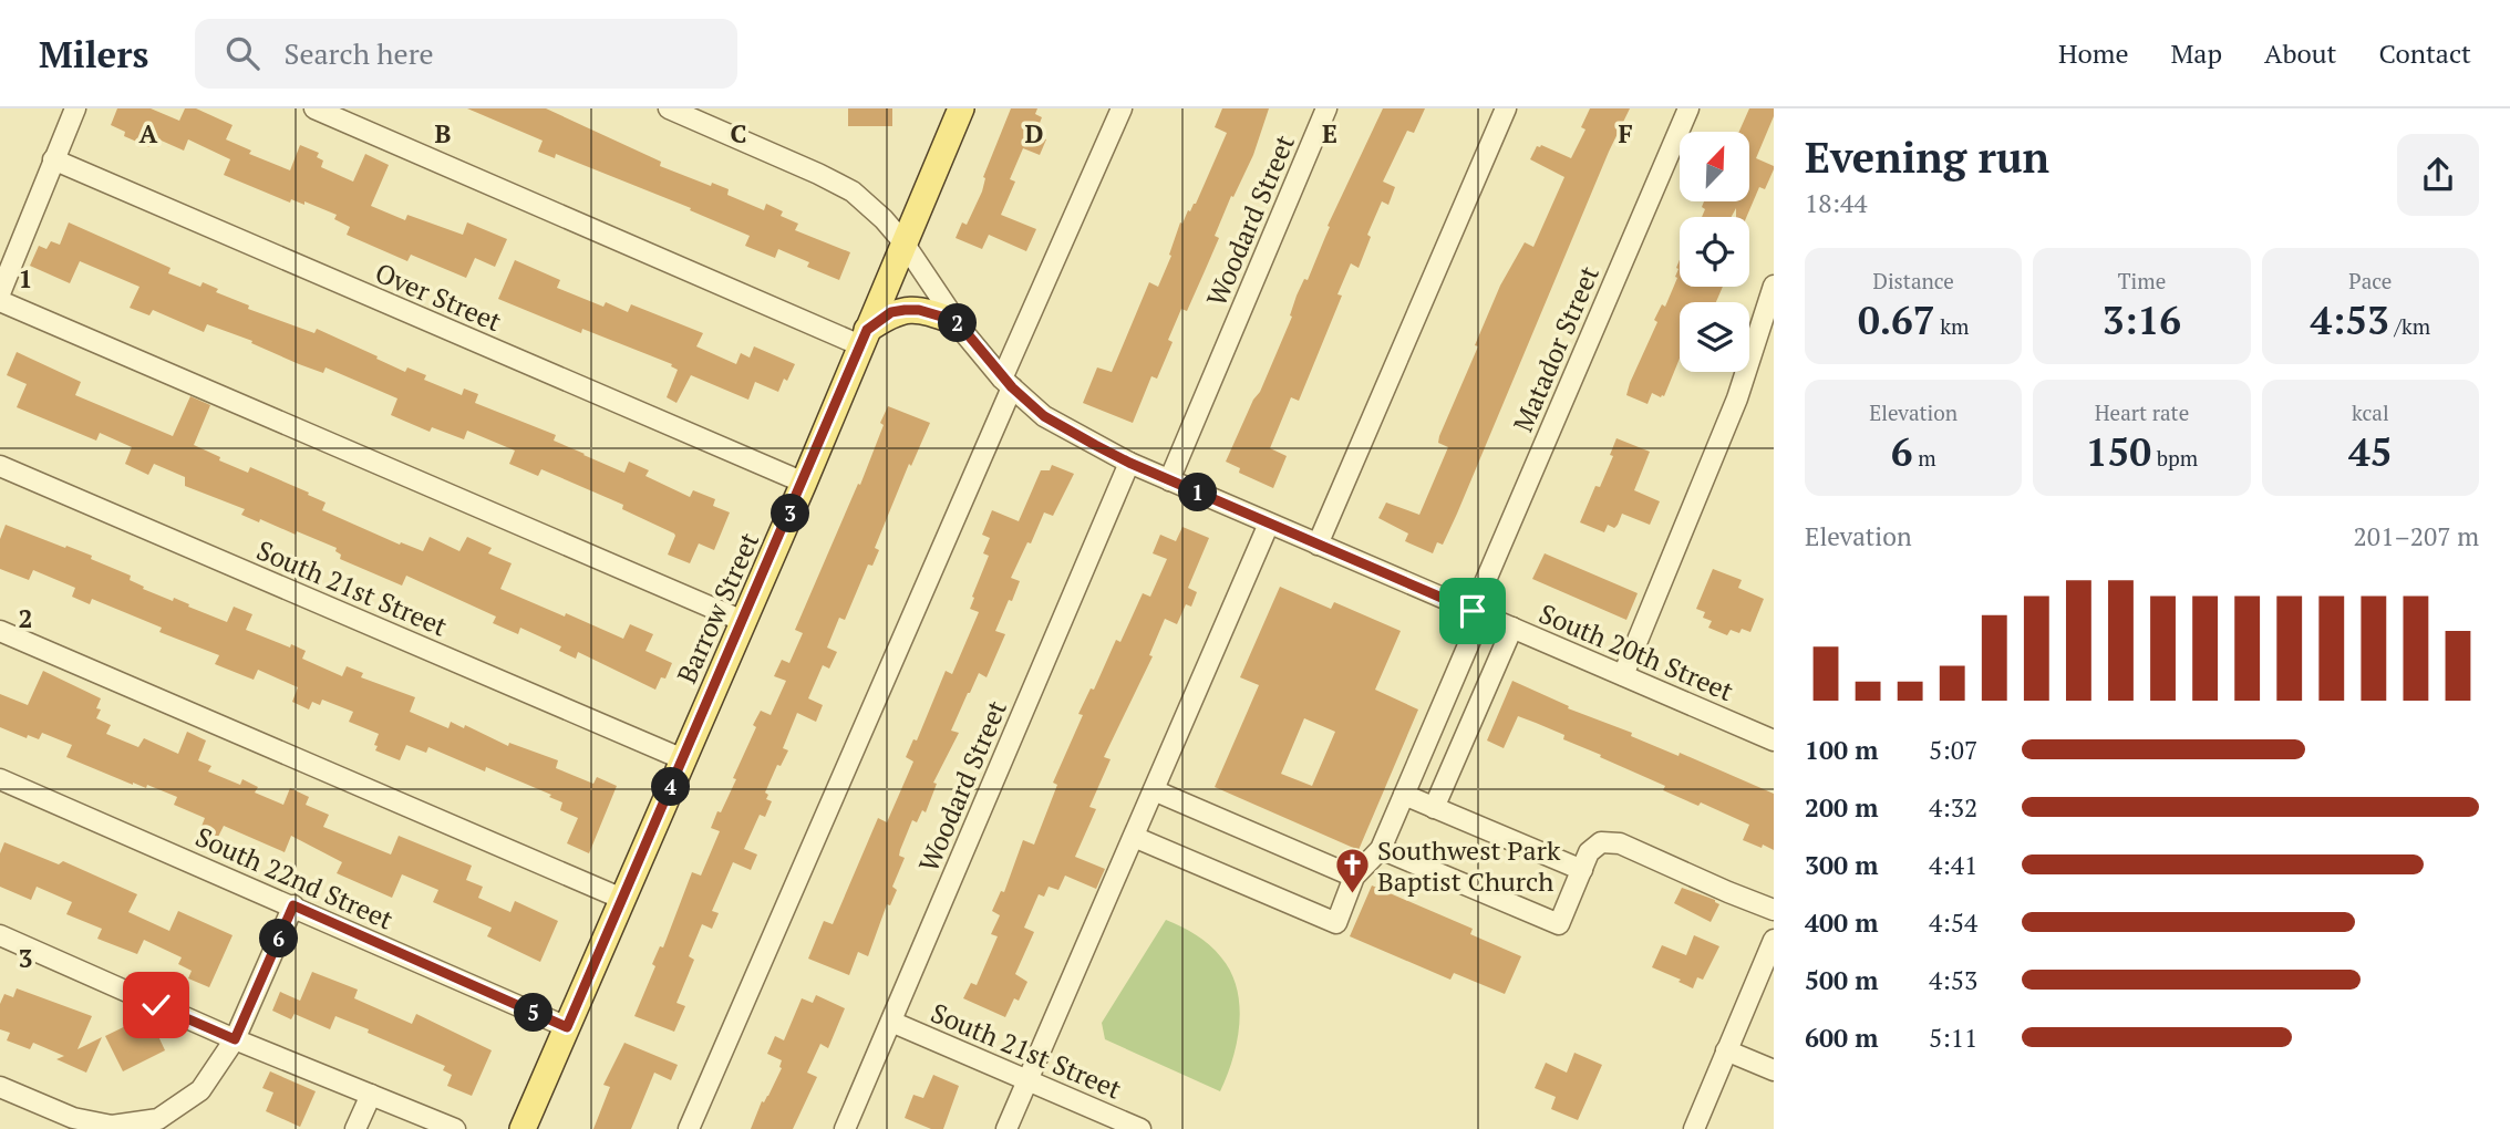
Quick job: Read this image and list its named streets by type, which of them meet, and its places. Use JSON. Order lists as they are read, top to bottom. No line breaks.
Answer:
{"streets":{"main road":["Barrow Street"],"street":["Woodard Street","Over Street","Matador Street","South 21st Street","South 20th Street","South 22nd Street"]},"crossings":[["Woodard Street","South 21st Street"],["Woodard Street","South 20th Street"],["Over Street","Barrow Street"],["Matador Street","South 20th Street"],["South 21st Street","Barrow Street"],["Barrow Street","South 20th Street"],["Barrow Street","South 22nd Street"]],"places":{"church":["Southwest Park Baptist Church"]},"north":"top right","page":{"header":"Milers","search":"Search here","nav":["Home","Map","About","Contact"],"heading":["Evening run","18:44"],"stats":[["Distance","0.67 km"],["Time","3:16"],["Pace","4:53 /km"],["Elevation","6 m"],["Heart rate","150 bpm"],["kcal","45"]],"pins":["2","1","3","4","6","5"],"chart":["Elevation","201–207 m"],"list":[{"name":"100 m","note":"5:07"},{"name":"200 m","note":"4:32"},{"name":"300 m","note":"4:41"},{"name":"400 m","note":"4:54"},{"name":"500 m","note":"4:53"},{"name":"600 m","note":"5:11"}]},"grid":{"columns":["A","B","C","D","E","F"],"rows":["1","2","3"]}}
